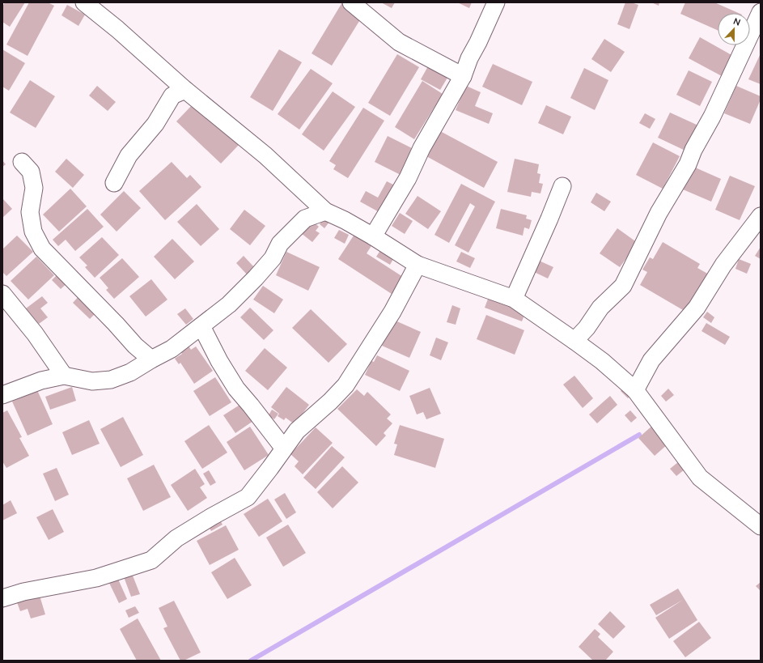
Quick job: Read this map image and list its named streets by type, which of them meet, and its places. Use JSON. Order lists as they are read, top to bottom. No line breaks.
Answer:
{"north":"top"}
